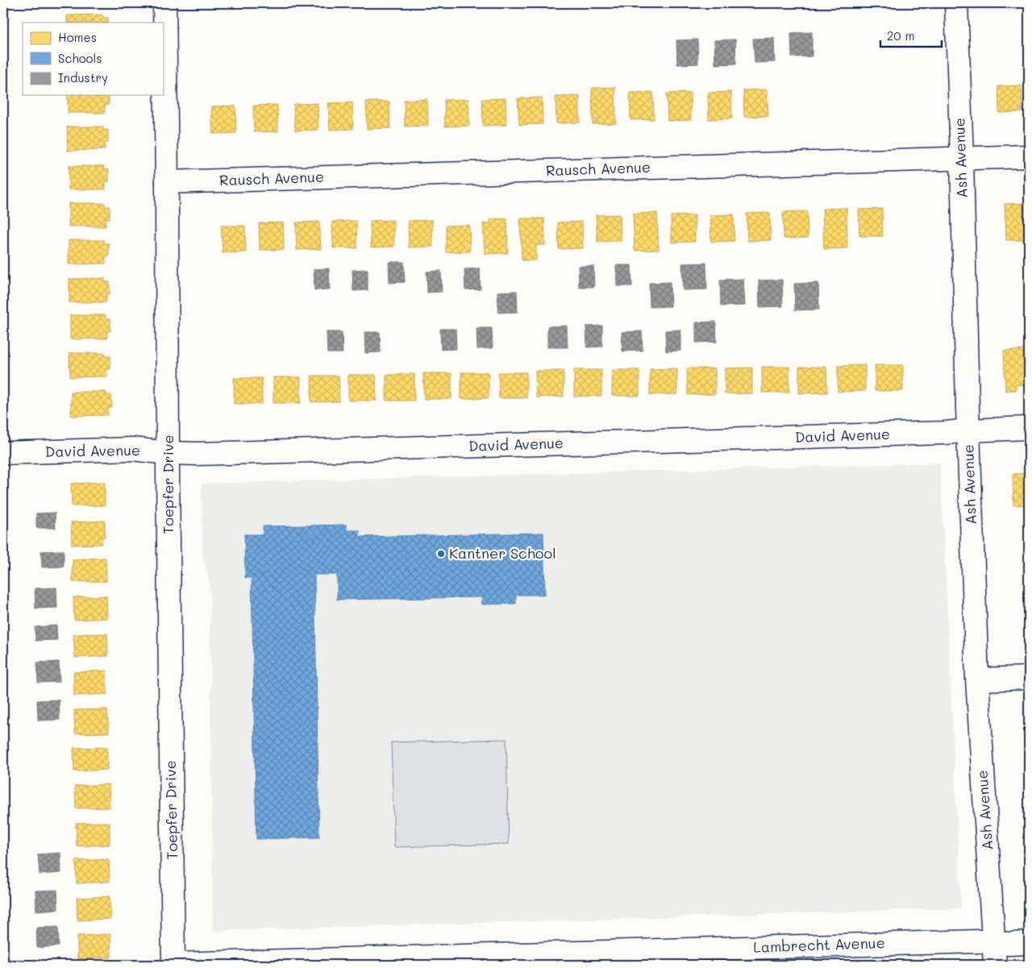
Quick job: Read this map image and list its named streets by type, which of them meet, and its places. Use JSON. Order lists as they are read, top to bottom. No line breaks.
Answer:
{"streets":{"street":["Ash Avenue","Rausch Avenue","David Avenue","Toepfer Drive","Lambrecht Avenue"]},"crossings":[["Ash Avenue","Rausch Avenue"],["Ash Avenue","David Avenue"],["Ash Avenue","Lambrecht Avenue"],["Rausch Avenue","Toepfer Drive"],["David Avenue","Toepfer Drive"],["Toepfer Drive","Lambrecht Avenue"]],"places":["Kantner School"],"legend":["Homes","Schools","Industry"],"scale_bar":"20 m"}
